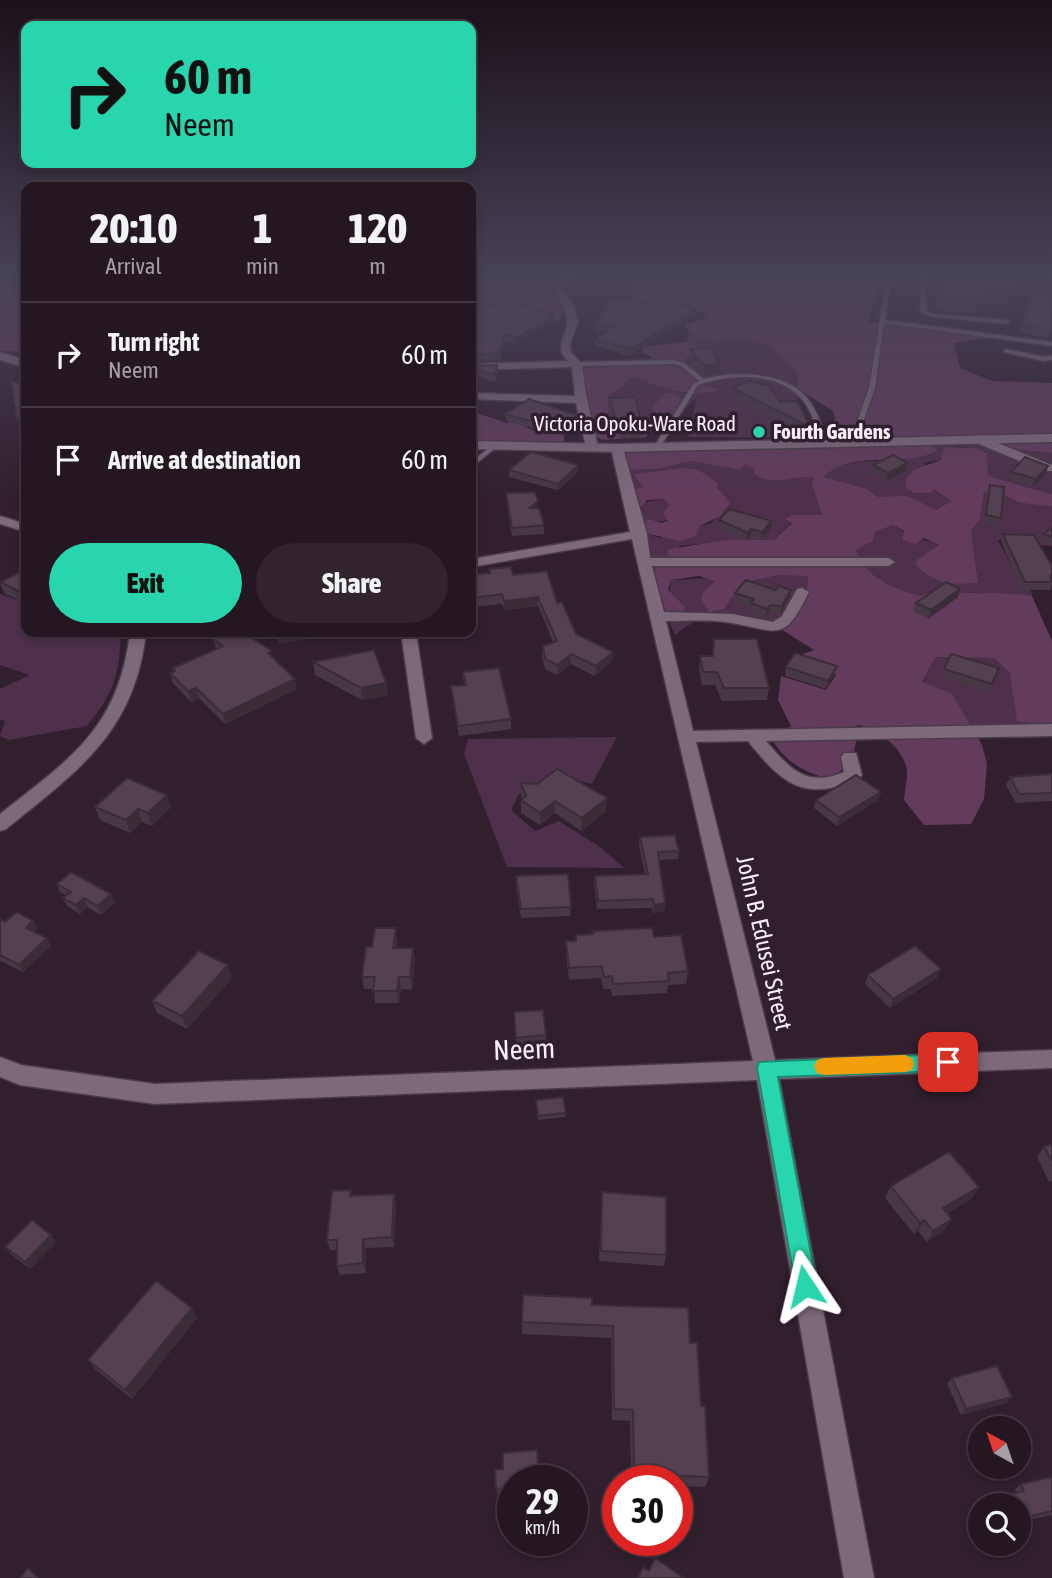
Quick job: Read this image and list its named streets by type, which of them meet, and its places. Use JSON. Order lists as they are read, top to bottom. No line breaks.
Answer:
{"streets":{"main road":["Victoria Opoku-Ware Road"],"street":["John B. Edusei Street","Neem"]},"crossings":[["Victoria Opoku-Ware Road","John B. Edusei Street"],["John B. Edusei Street","Neem"]],"places":["Fourth Gardens"],"north":"top left","page":{"turn":["60 m","Neem"],"eta":["20:10","Arrival","1","min","120","m"],"list":[{"name":"Turn right","note":"Neem","value":"60 m"},{"name":"Arrive at destination","value":"60 m"}],"buttons":["Exit","Share"],"speed":"29 km/h","limit":"30"}}
